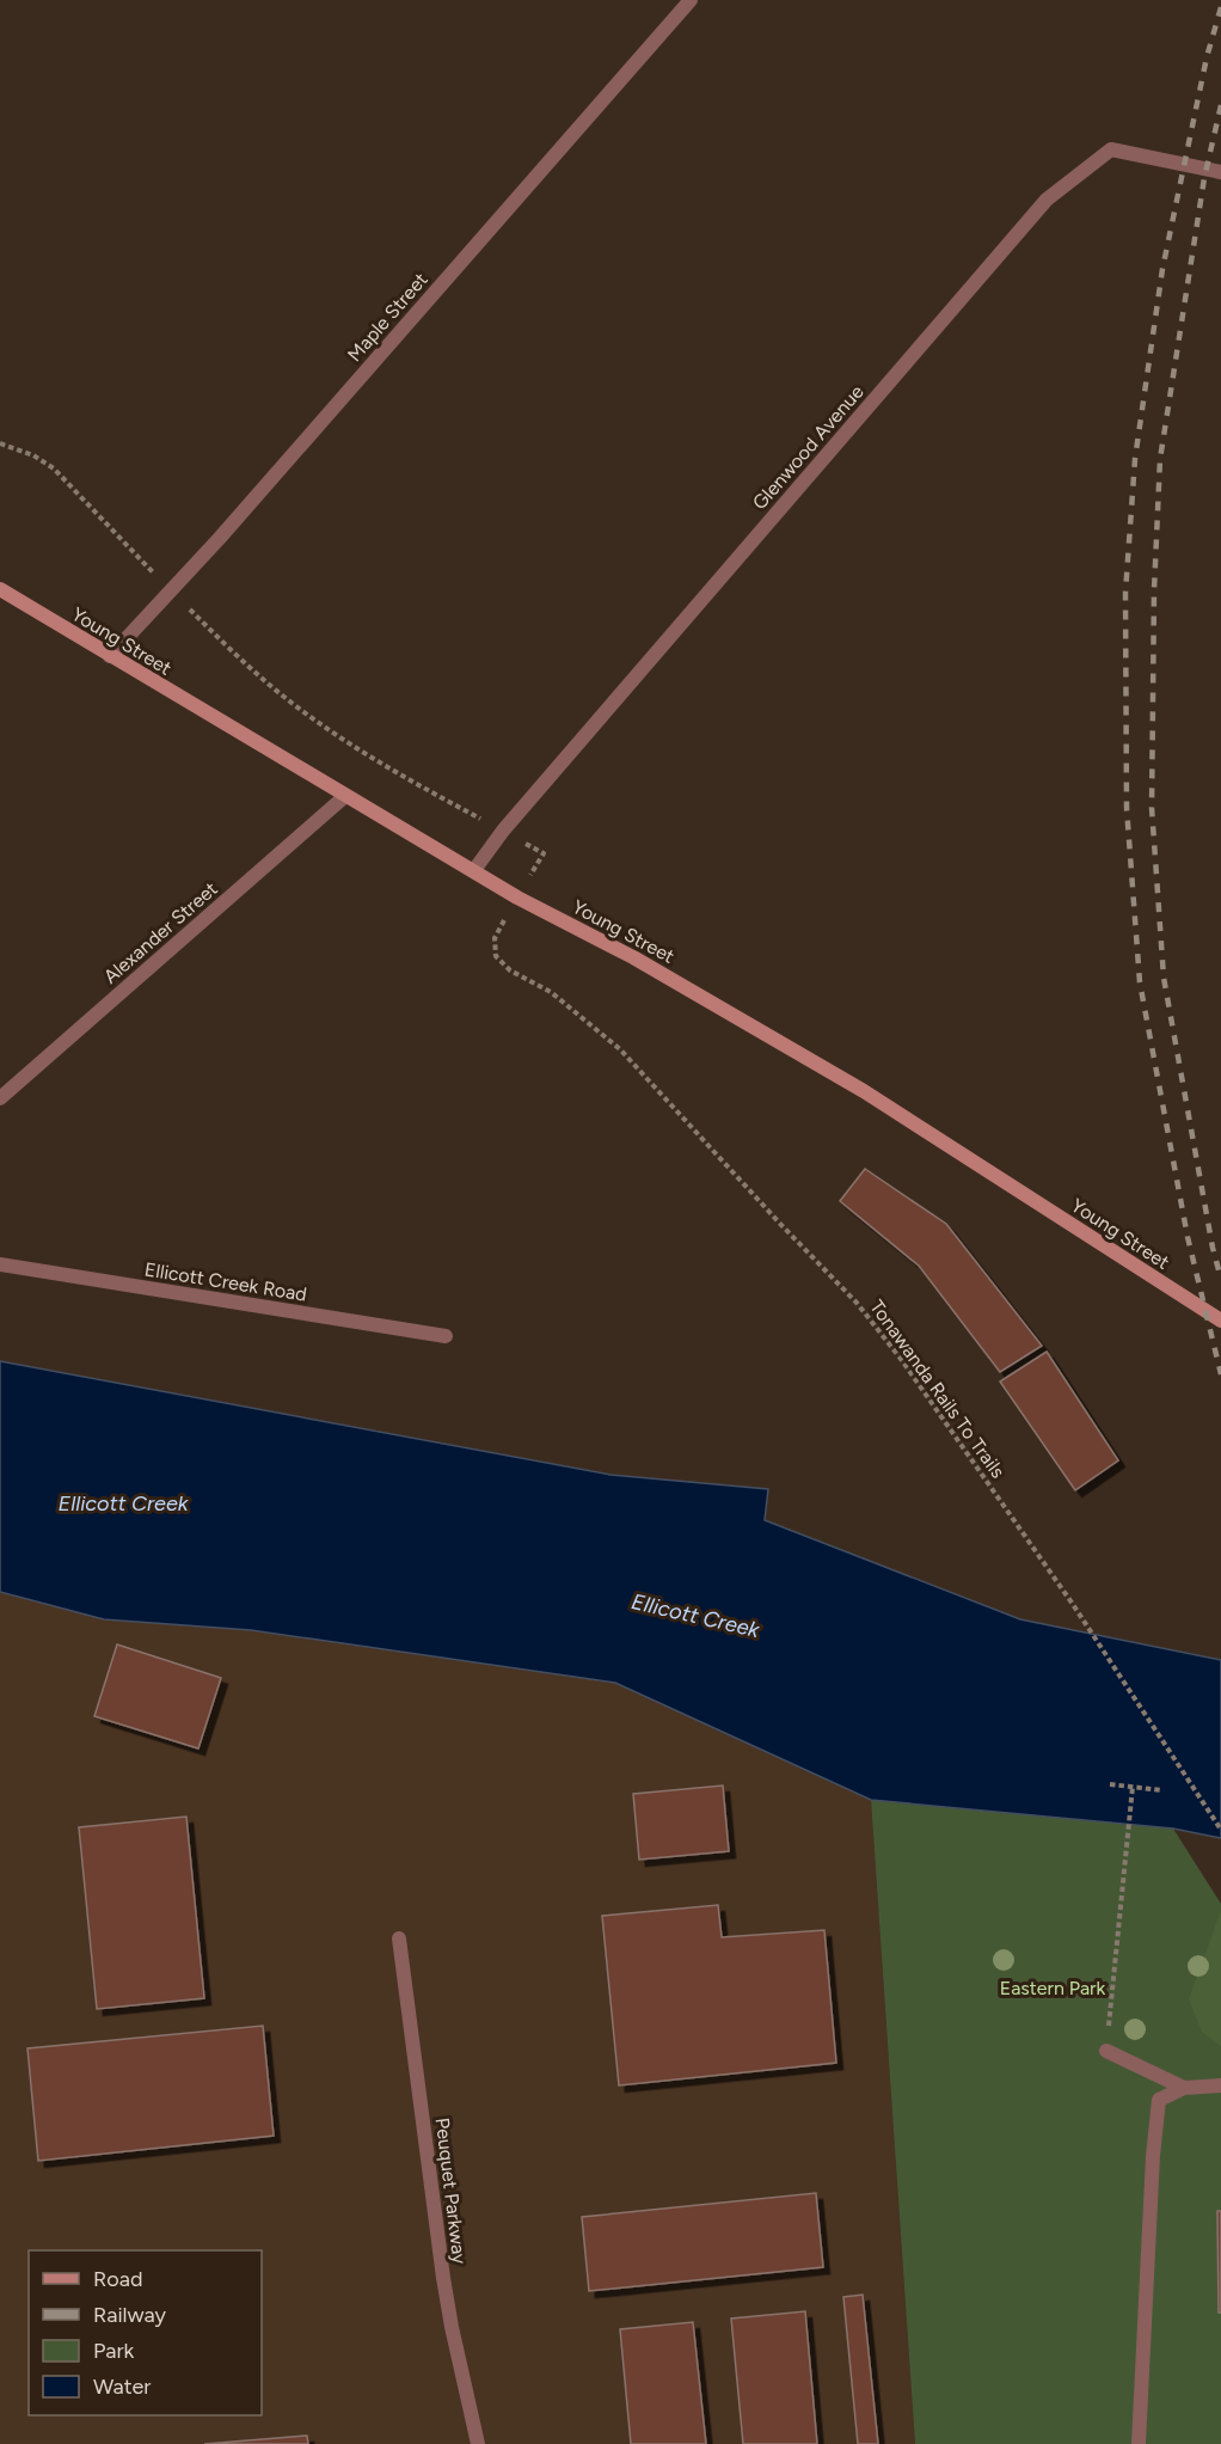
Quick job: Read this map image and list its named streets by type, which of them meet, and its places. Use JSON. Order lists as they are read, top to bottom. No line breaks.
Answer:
{"streets":{"street":["Maple Street","Glenwood Avenue","Young Street","Alexander Street","Ellicott Creek Road","Peuquet Parkway"],"path":["Tonawanda Rails To Trails"]},"crossings":[["Maple Street","Young Street"],["Glenwood Avenue","Young Street"],["Young Street","Alexander Street"]],"water":["Ellicott Creek"],"parks":["Eastern Park"],"legend":["Road","Railway","Park","Water"]}
